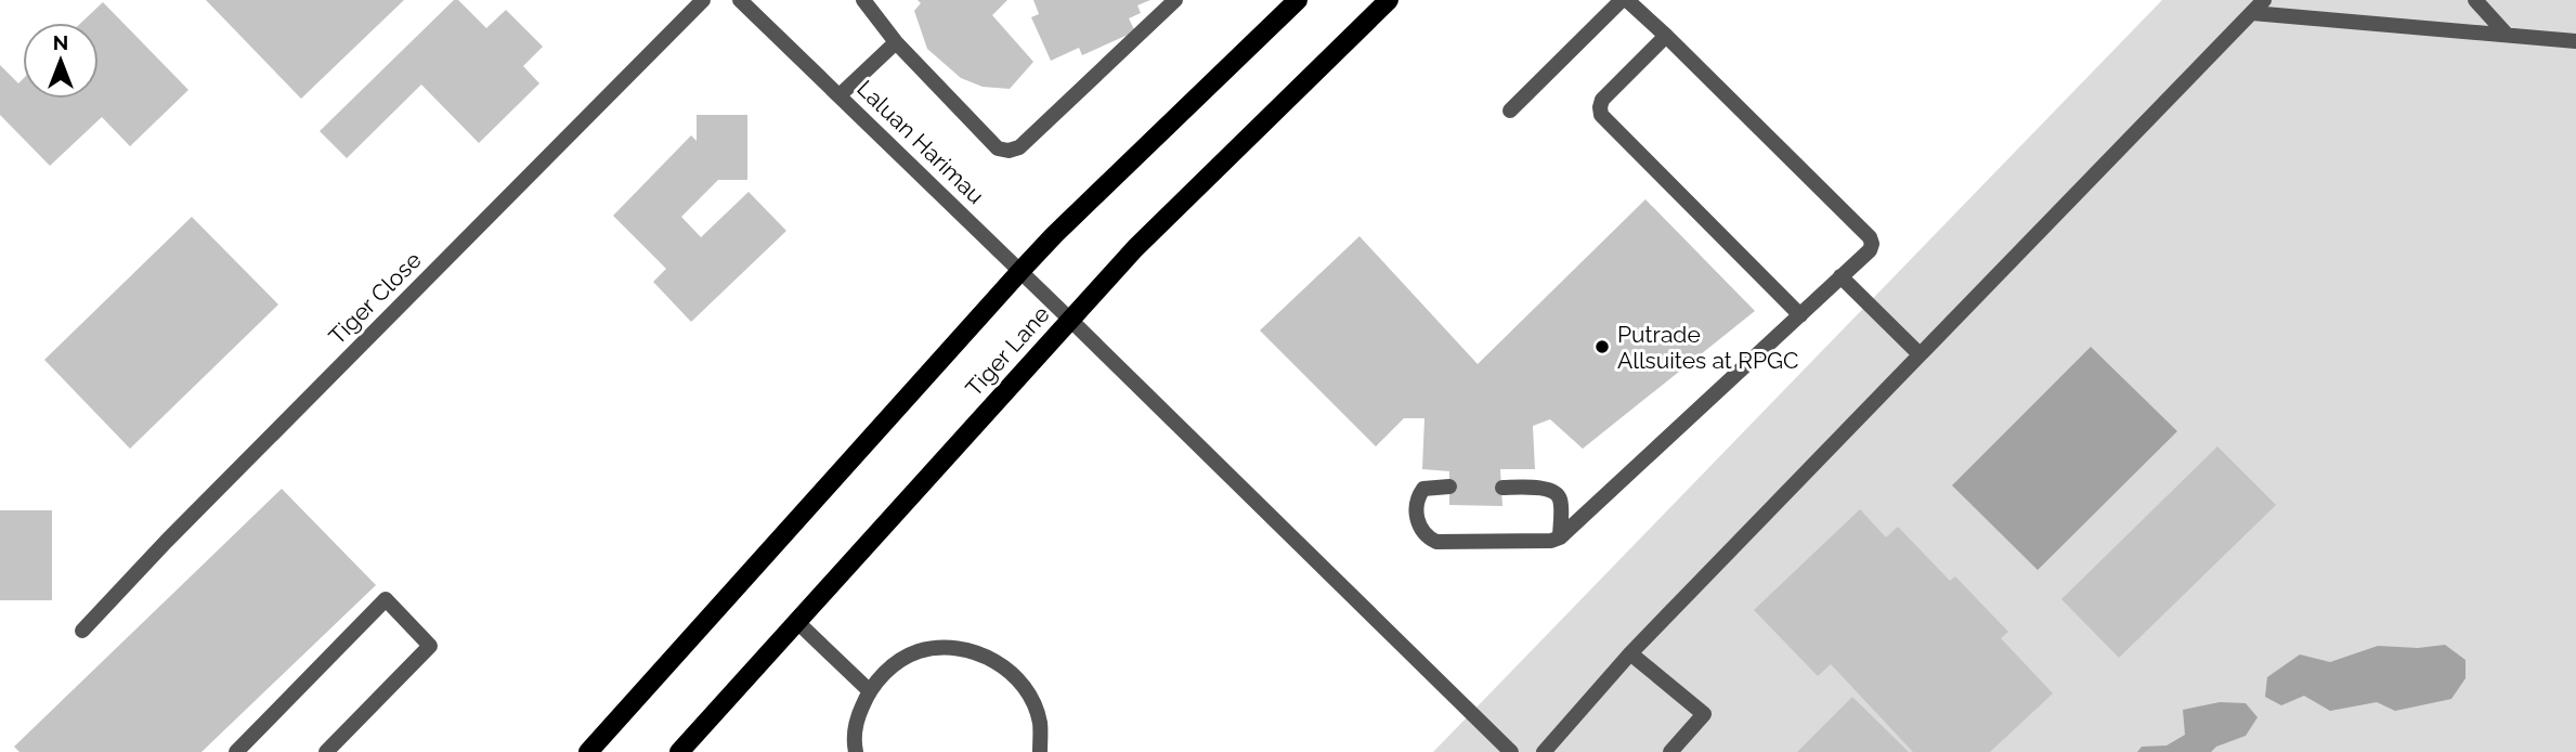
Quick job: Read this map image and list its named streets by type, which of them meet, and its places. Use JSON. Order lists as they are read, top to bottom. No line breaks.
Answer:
{"streets":{"main road":["Tiger Lane"],"street":["Laluan Harimau","Tiger Close"]},"crossings":[["Laluan Harimau","Tiger Lane"]],"places":["Putrade Allsuites at RPGC"],"north":"top"}
